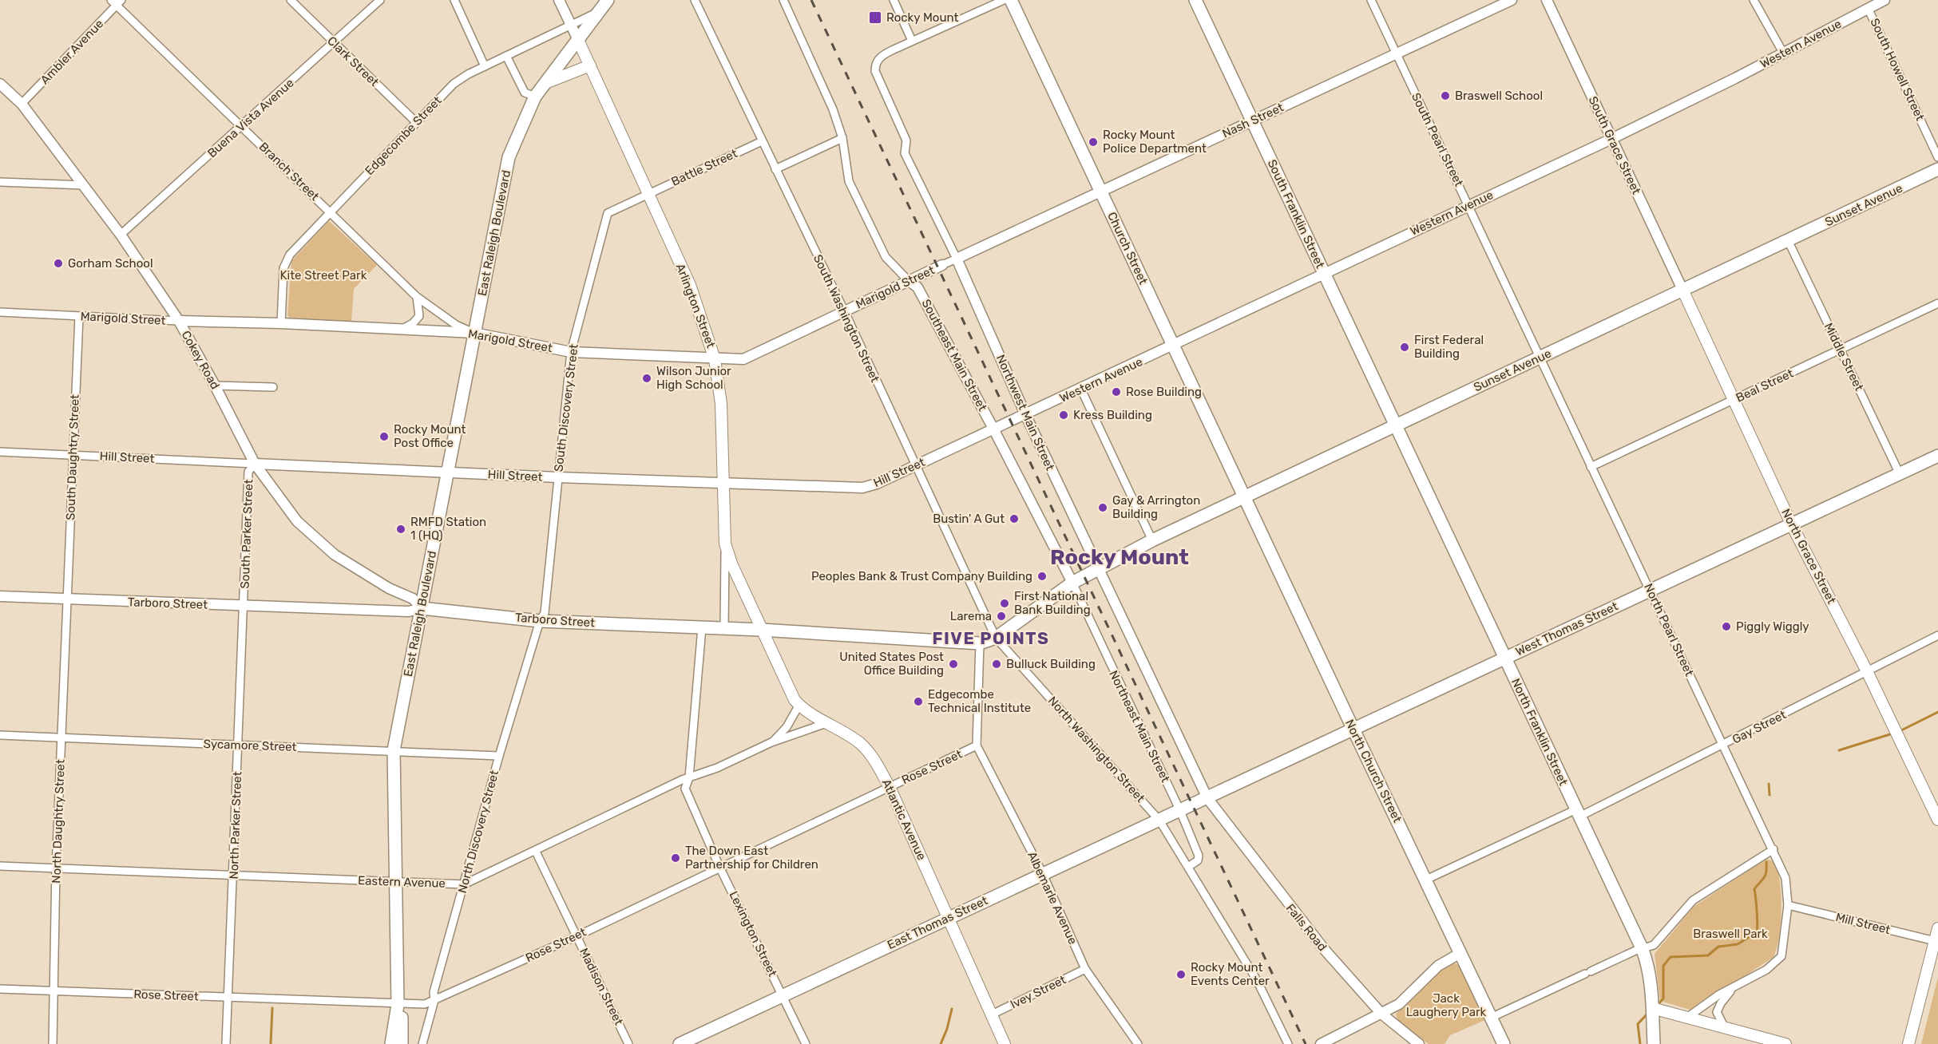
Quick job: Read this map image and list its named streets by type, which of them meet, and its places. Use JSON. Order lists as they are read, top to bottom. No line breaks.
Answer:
{"streets":{"main road":["Sunset Avenue","South Franklin Street","East Raleigh Boulevard","Church Street","Arlington Street","North Grace Street","Tarboro Street","West Thomas Street","North Franklin Street","North Church Street","Atlantic Avenue","East Thomas Street"],"street":["Western Avenue","Ambler Avenue","Clark Street","South Howell Street","Buena Vista Avenue","Nash Street","Edgecombe Street","South Pearl Street","South Grace Street","Battle Street","Branch Street","Marigold Street","South Washington Street","Southeast Main Street","Middle Street","Cokey Road","Beal Street","South Discovery Street","Northwest Main Street","South Daughtry Street","Hill Street","South Parker Street","North Pearl Street","Northeast Main Street","Gay Street","Sycamore Street","North Washington Street","Rose Street","North Daughtry Street","North Parker Street","North Discovery Street","Eastern Avenue","Albemarle Avenue","Mill Street","Falls Road","Lexington Street","Madison Street","Ivey Street"]},"crossings":[["Western Avenue","South Howell Street"],["Western Avenue","South Pearl Street"],["Western Avenue","South Grace Street"],["Western Avenue","South Franklin Street"],["Western Avenue","Church Street"],["Western Avenue","Northwest Main Street"],["Western Avenue","Hill Street"],["Ambler Avenue","Branch Street"],["Ambler Avenue","Cokey Road"],["Clark Street","Buena Vista Avenue"],["Clark Street","Edgecombe Street"],["Buena Vista Avenue","Branch Street"],["Buena Vista Avenue","Cokey Road"],["Nash Street","South Pearl Street"],["Nash Street","South Franklin Street"],["Nash Street","Church Street"],["Nash Street","Marigold Street"],["Nash Street","Northwest Main Street"],["Edgecombe Street","Branch Street"],["Edgecombe Street","East Raleigh Boulevard"],["Edgecombe Street","Marigold Street"],["Edgecombe Street","Arlington Street"],["South Pearl Street","Sunset Avenue"],["South Pearl Street","North Pearl Street"],["South Grace Street","Sunset Avenue"],["South Grace Street","North Grace Street"],["Battle Street","Arlington Street"],["Battle Street","South Washington Street"],["Battle Street","South Discovery Street"],["Branch Street","East Raleigh Boulevard"],["Branch Street","Marigold Street"],["Sunset Avenue","South Franklin Street"],["Sunset Avenue","Church Street"],["Sunset Avenue","Middle Street"],["Sunset Avenue","Northwest Main Street"],["Sunset Avenue","North Grace Street"],["Sunset Avenue","Tarboro Street"],["Sunset Avenue","North Pearl Street"],["Sunset Avenue","North Franklin Street"],["Sunset Avenue","North Church Street"],["South Franklin Street","North Franklin Street"],["East Raleigh Boulevard","Marigold Street"],["East Raleigh Boulevard","Arlington Street"],["East Raleigh Boulevard","Cokey Road"],["East Raleigh Boulevard","Hill Street"],["East Raleigh Boulevard","Tarboro Street"],["East Raleigh Boulevard","Sycamore Street"],["East Raleigh Boulevard","Rose Street"],["East Raleigh Boulevard","Eastern Avenue"],["Church Street","North Church Street"],["Marigold Street","Arlington Street"],["Marigold Street","South Washington Street"],["Marigold Street","Southeast Main Street"],["Marigold Street","Cokey Road"],["Marigold Street","South Discovery Street"],["Marigold Street","South Daughtry Street"],["Arlington Street","South Discovery Street"],["Arlington Street","Hill Street"],["Arlington Street","Tarboro Street"],["Arlington Street","Atlantic Avenue"],["South Washington Street","Hill Street"],["South Washington Street","Tarboro Street"],["South Washington Street","North Washington Street"],["Southeast Main Street","Hill Street"],["Southeast Main Street","Tarboro Street"],["Southeast Main Street","Northeast Main Street"],["Middle Street","Beal Street"],["Middle Street","West Thomas Street"],["Cokey Road","Hill Street"],["Cokey Road","South Parker Street"],["Cokey Road","Tarboro Street"],["Beal Street","North Grace Street"],["Beal Street","North Pearl Street"],["South Discovery Street","Hill Street"],["South Discovery Street","Tarboro Street"],["South Discovery Street","North Discovery Street"],["Northwest Main Street","Tarboro Street"],["Northwest Main Street","West Thomas Street"],["Northwest Main Street","East Thomas Street"],["Northwest Main Street","Falls Road"],["South Daughtry Street","Hill Street"],["South Daughtry Street","Tarboro Street"],["South Daughtry Street","North Daughtry Street"],["Hill Street","South Parker Street"],["South Parker Street","Tarboro Street"],["South Parker Street","North Parker Street"],["North Grace Street","West Thomas Street"],["North Grace Street","Gay Street"],["Tarboro Street","Northeast Main Street"],["Tarboro Street","North Washington Street"],["Tarboro Street","Rose Street"],["Tarboro Street","Atlantic Avenue"],["Tarboro Street","North Daughtry Street"],["Tarboro Street","North Parker Street"],["Tarboro Street","North Discovery Street"],["Tarboro Street","Lexington Street"],["West Thomas Street","North Pearl Street"],["West Thomas Street","North Franklin Street"],["West Thomas Street","North Church Street"],["West Thomas Street","East Thomas Street"],["West Thomas Street","Falls Road"],["North Pearl Street","Gay Street"],["North Pearl Street","Mill Street"],["Northeast Main Street","North Washington Street"],["Northeast Main Street","East Thomas Street"],["Gay Street","North Franklin Street"],["Gay Street","North Church Street"],["Sycamore Street","North Daughtry Street"],["Sycamore Street","North Parker Street"],["Sycamore Street","North Discovery Street"],["North Washington Street","East Thomas Street"],["Rose Street","Atlantic Avenue"],["Rose Street","North Daughtry Street"],["Rose Street","North Parker Street"],["Rose Street","North Discovery Street"],["Rose Street","Albemarle Avenue"],["Rose Street","Lexington Street"],["Rose Street","Madison Street"],["Atlantic Avenue","Eastern Avenue"],["Atlantic Avenue","East Thomas Street"],["Atlantic Avenue","Ivey Street"],["North Daughtry Street","Eastern Avenue"],["North Parker Street","Eastern Avenue"],["North Discovery Street","Eastern Avenue"],["Eastern Avenue","Lexington Street"],["Eastern Avenue","Madison Street"],["Albemarle Avenue","East Thomas Street"],["Albemarle Avenue","Ivey Street"],["East Thomas Street","Falls Road"],["East Thomas Street","Lexington Street"]],"districts":["Rocky Mount","FIVE POINTS"],"parks":["Kite Street Park","Braswell Park","Jack Laughery Park"],"places":{"transit":["Rocky Mount"],"other":["Braswell School","Rocky Mount Police Department","Gorham School","First Federal Building","Wilson Junior High School","Rose Building","Kress Building","Rocky Mount Post Office","Gay & Arrington Building","Bustin' A Gut","RMFD Station 1 (HQ)","Peoples Bank & Trust Company Building","First National Bank Building","Larema","Piggly Wiggly","United States Post Office Building","Bulluck Building","Edgecombe Technical Institute","The Down East Partnership for Children","Rocky Mount Events Center"]}}
